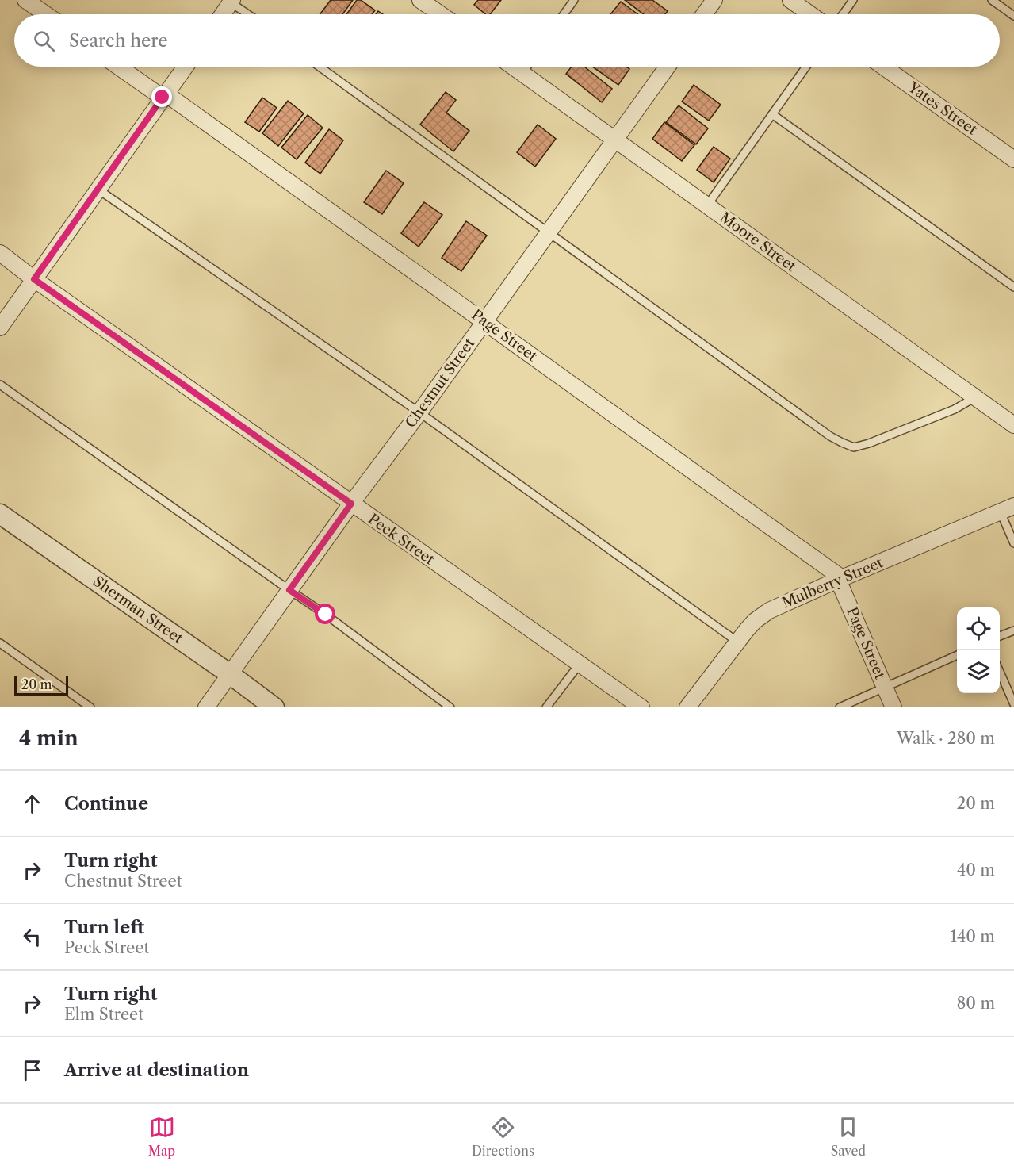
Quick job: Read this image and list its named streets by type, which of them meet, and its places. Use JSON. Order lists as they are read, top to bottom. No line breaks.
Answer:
{"streets":{"street":["Yates Street","Moore Street","Page Street","Chestnut Street","Peck Street","Mulberry Street","Sherman Street"]},"crossings":[["Moore Street","Chestnut Street"],["Page Street","Chestnut Street"],["Page Street","Mulberry Street"],["Chestnut Street","Peck Street"],["Chestnut Street","Sherman Street"]],"scale_bar":"20 m","page":{"search":"Search here","scale":"20 m","heading":["4 min","Walk · 280 m"],"list":[["Continue","20 m"],["Turn right","Chestnut Street","40 m"],["Turn left","Peck Street","140 m"],["Turn right","Elm Street","80 m"],"Arrive at destination"],"nav":["Map","Directions","Saved"]}}
